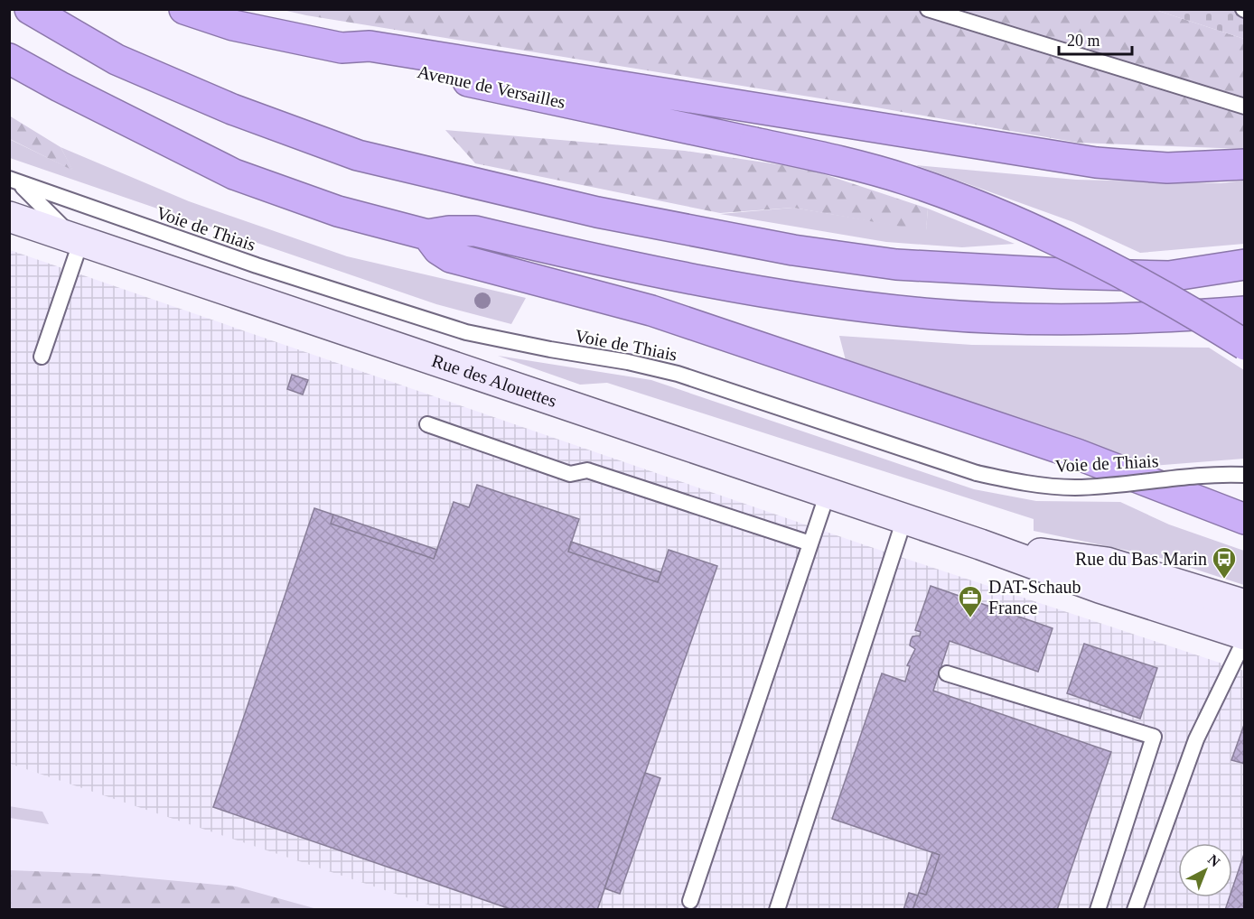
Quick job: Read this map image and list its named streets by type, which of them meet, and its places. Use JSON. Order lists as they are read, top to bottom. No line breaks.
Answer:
{"streets":{"highway":["Avenue de Versailles"],"main road":["Rue des Alouettes"],"lane":["Voie de Thiais"]},"places":{"bus stop":["Rue du Bas Marin"],"office":["DAT-Schaub France"]},"scale_bar":"20 m","north":"top right"}
